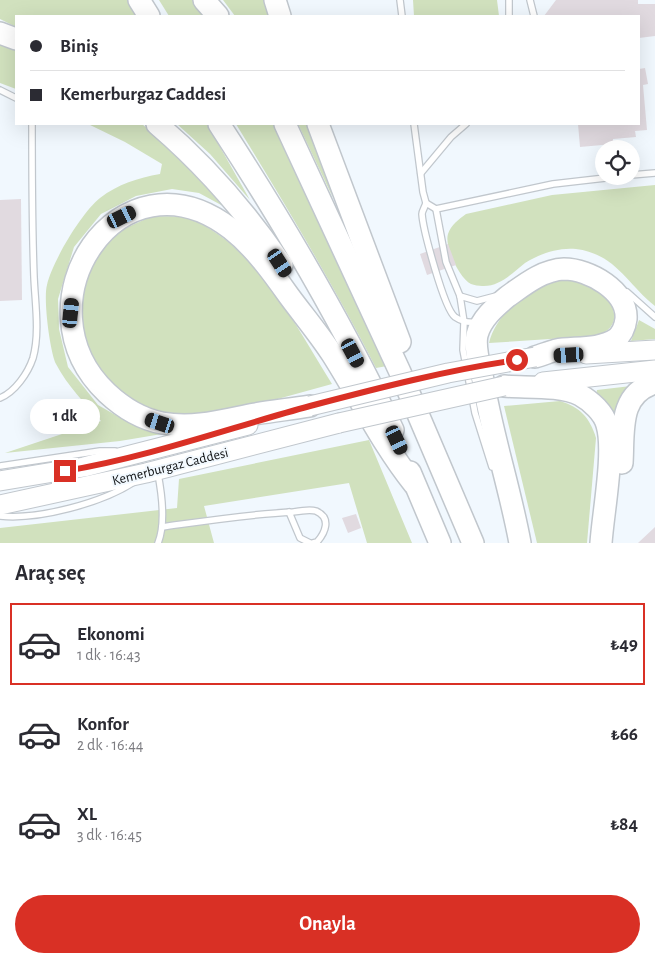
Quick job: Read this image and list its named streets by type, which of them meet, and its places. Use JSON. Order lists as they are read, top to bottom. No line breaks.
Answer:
{"streets":{"main road":["Kemerburgaz Caddesi"]},"page":{"banner":["Biniş","Kemerburgaz Caddesi"],"bubble":"1 dk","heading":"Araç seç","list":[{"name":"Ekonomi","note":"1 dk · 16:43","value":"₺49"},{"name":"Konfor","note":"2 dk · 16:44","value":"₺66"},{"name":"XL","note":"3 dk · 16:45","value":"₺84"}],"buttons":"Onayla"}}
